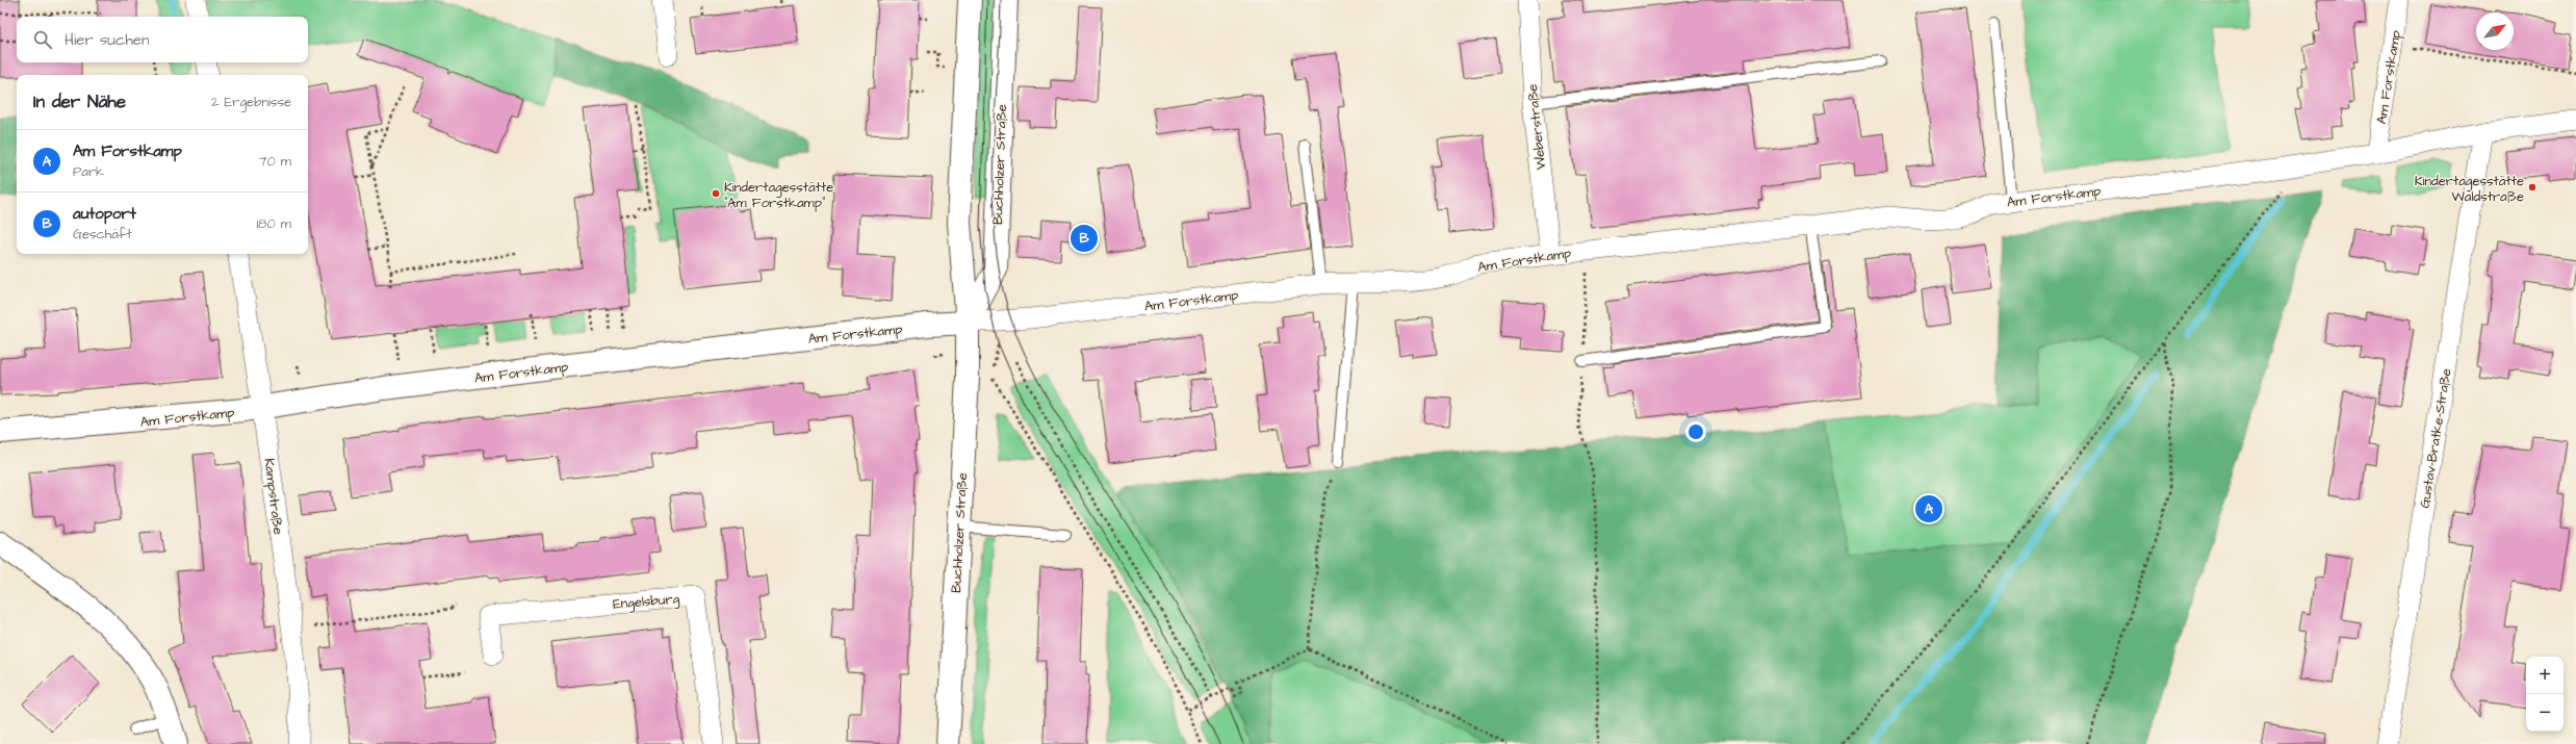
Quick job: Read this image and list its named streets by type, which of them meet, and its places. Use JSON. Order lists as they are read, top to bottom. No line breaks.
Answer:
{"streets":{"main road":["Am Forstkamp","Buchholzer Straße"],"street":["Weberstraße","Gustav-Bratke-Straße","Kampstraße","Engelsburg"]},"crossings":[["Am Forstkamp","Weberstraße"],["Am Forstkamp","Buchholzer Straße"],["Am Forstkamp","Gustav-Bratke-Straße"],["Am Forstkamp","Kampstraße"]],"places":["Kindertagesstätte Waldstraße","Kindertagesstätte \"Am Forstkamp\""],"north":"top right","page":{"search":"Hier suchen","heading":["In der Nähe","2 Ergebnisse"],"list":[{"mark":"A","name":"Am Forstkamp","note":"Park","value":"70 m"},{"mark":"B","name":"autoport","note":"Geschäft","value":"180 m"}],"pins":["B","A"],"map_buttons":["+","−"]}}
